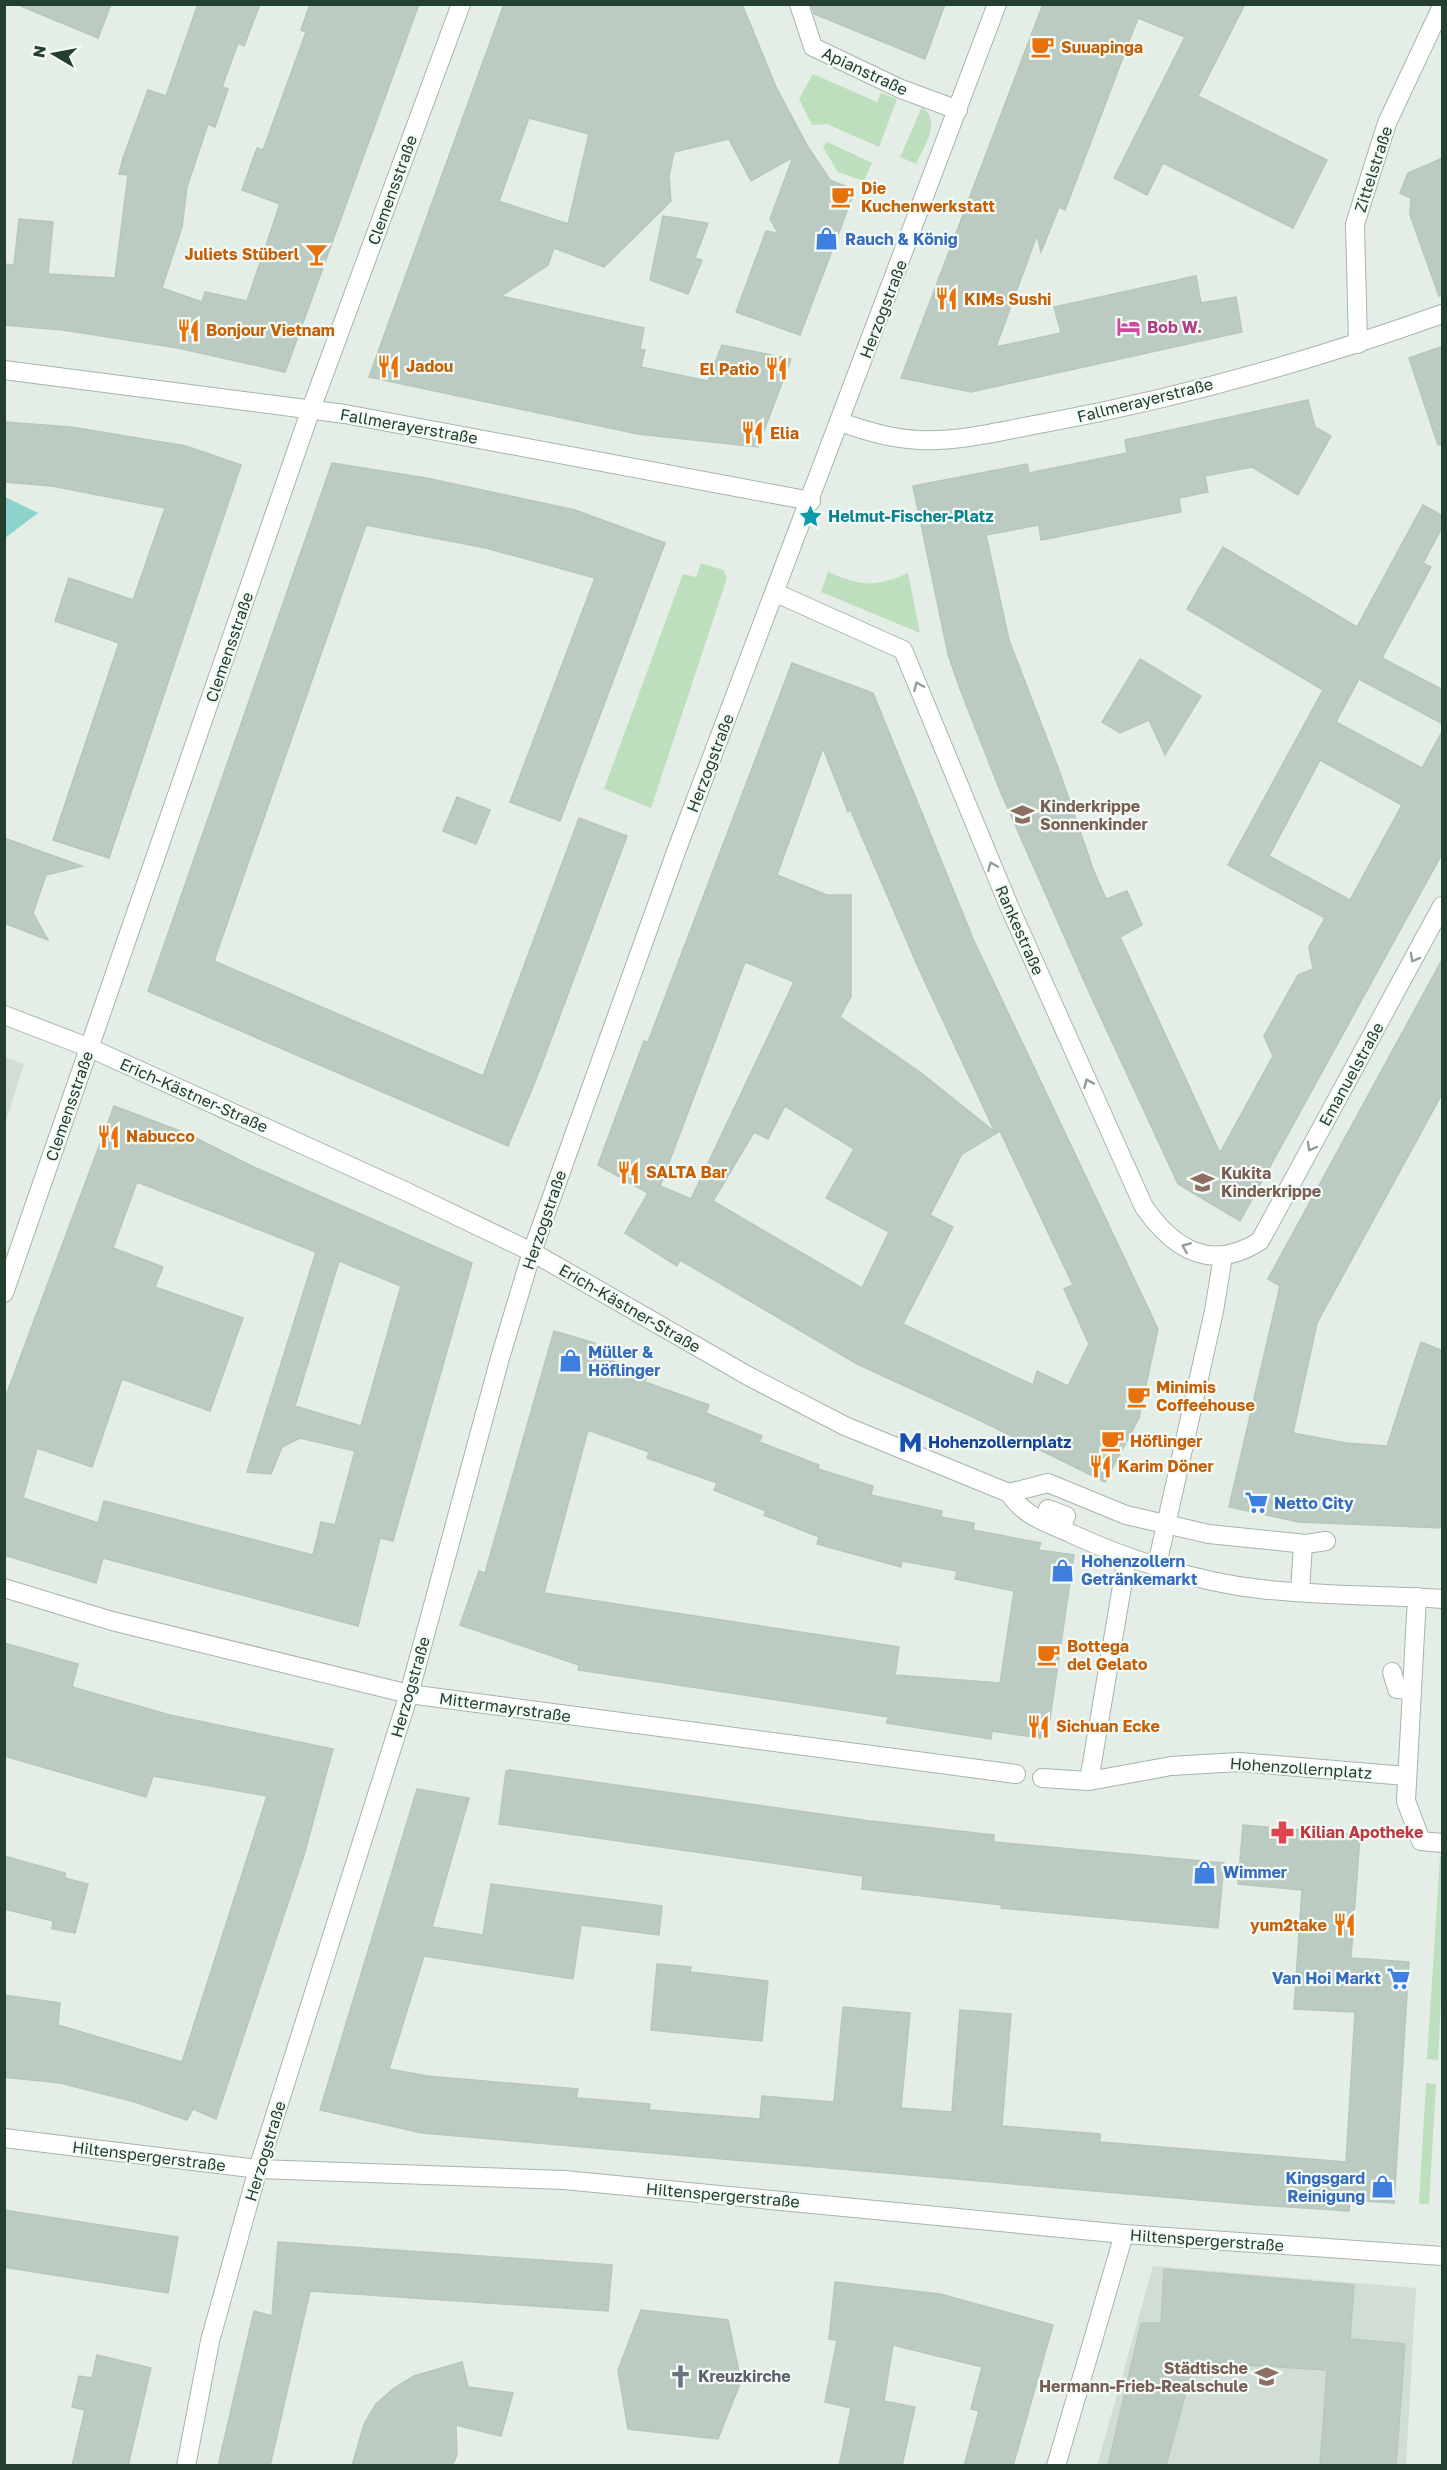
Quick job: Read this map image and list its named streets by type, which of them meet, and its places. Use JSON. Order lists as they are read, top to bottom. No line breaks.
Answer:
{"streets":{"street":["Apianstraße","Zittelstraße","Clemensstraße","Herzogstraße","Fallmerayerstraße","Rankestraße","Emanuelstraße","Erich-Kästner-Straße","Mittermayrstraße","Hohenzollernplatz","Hiltenspergerstraße"]},"crossings":[["Apianstraße","Herzogstraße"],["Zittelstraße","Fallmerayerstraße"],["Clemensstraße","Fallmerayerstraße"],["Clemensstraße","Erich-Kästner-Straße"],["Herzogstraße","Fallmerayerstraße"],["Herzogstraße","Rankestraße"],["Herzogstraße","Erich-Kästner-Straße"],["Herzogstraße","Mittermayrstraße"],["Herzogstraße","Hiltenspergerstraße"],["Rankestraße","Emanuelstraße"]],"one_way":["Rankestraße","Emanuelstraße"],"places":{"cafe":["Suuapinga","Die Kuchenwerkstatt","Minimis Coffeehouse","Höflinger","Bottega del Gelato"],"shop":["Rauch & König","Müller & Höflinger","Hohenzollern Getränkemarkt","Wimmer","Kingsgard Reinigung"],"bar":["Juliets Stüberl"],"restaurant":["KIMs Sushi","Bonjour Vietnam","Jadou","El Patio","Elia","Nabucco","SALTA Bar","Karim Döner","Sichuan Ecke","yum2take"],"hotel":["Bob W."],"place":["Helmut-Fischer-Platz"],"school or university":["Kinderkrippe Sonnenkinder","Kukita Kinderkrippe","Städtische Hermann-Frieb-Realschule"],"metro station":["Hohenzollernplatz"],"supermarket":["Netto City","Van Hoi Markt"],"pharmacy":["Kilian Apotheke"],"church":["Kreuzkirche"]},"north":"left"}
